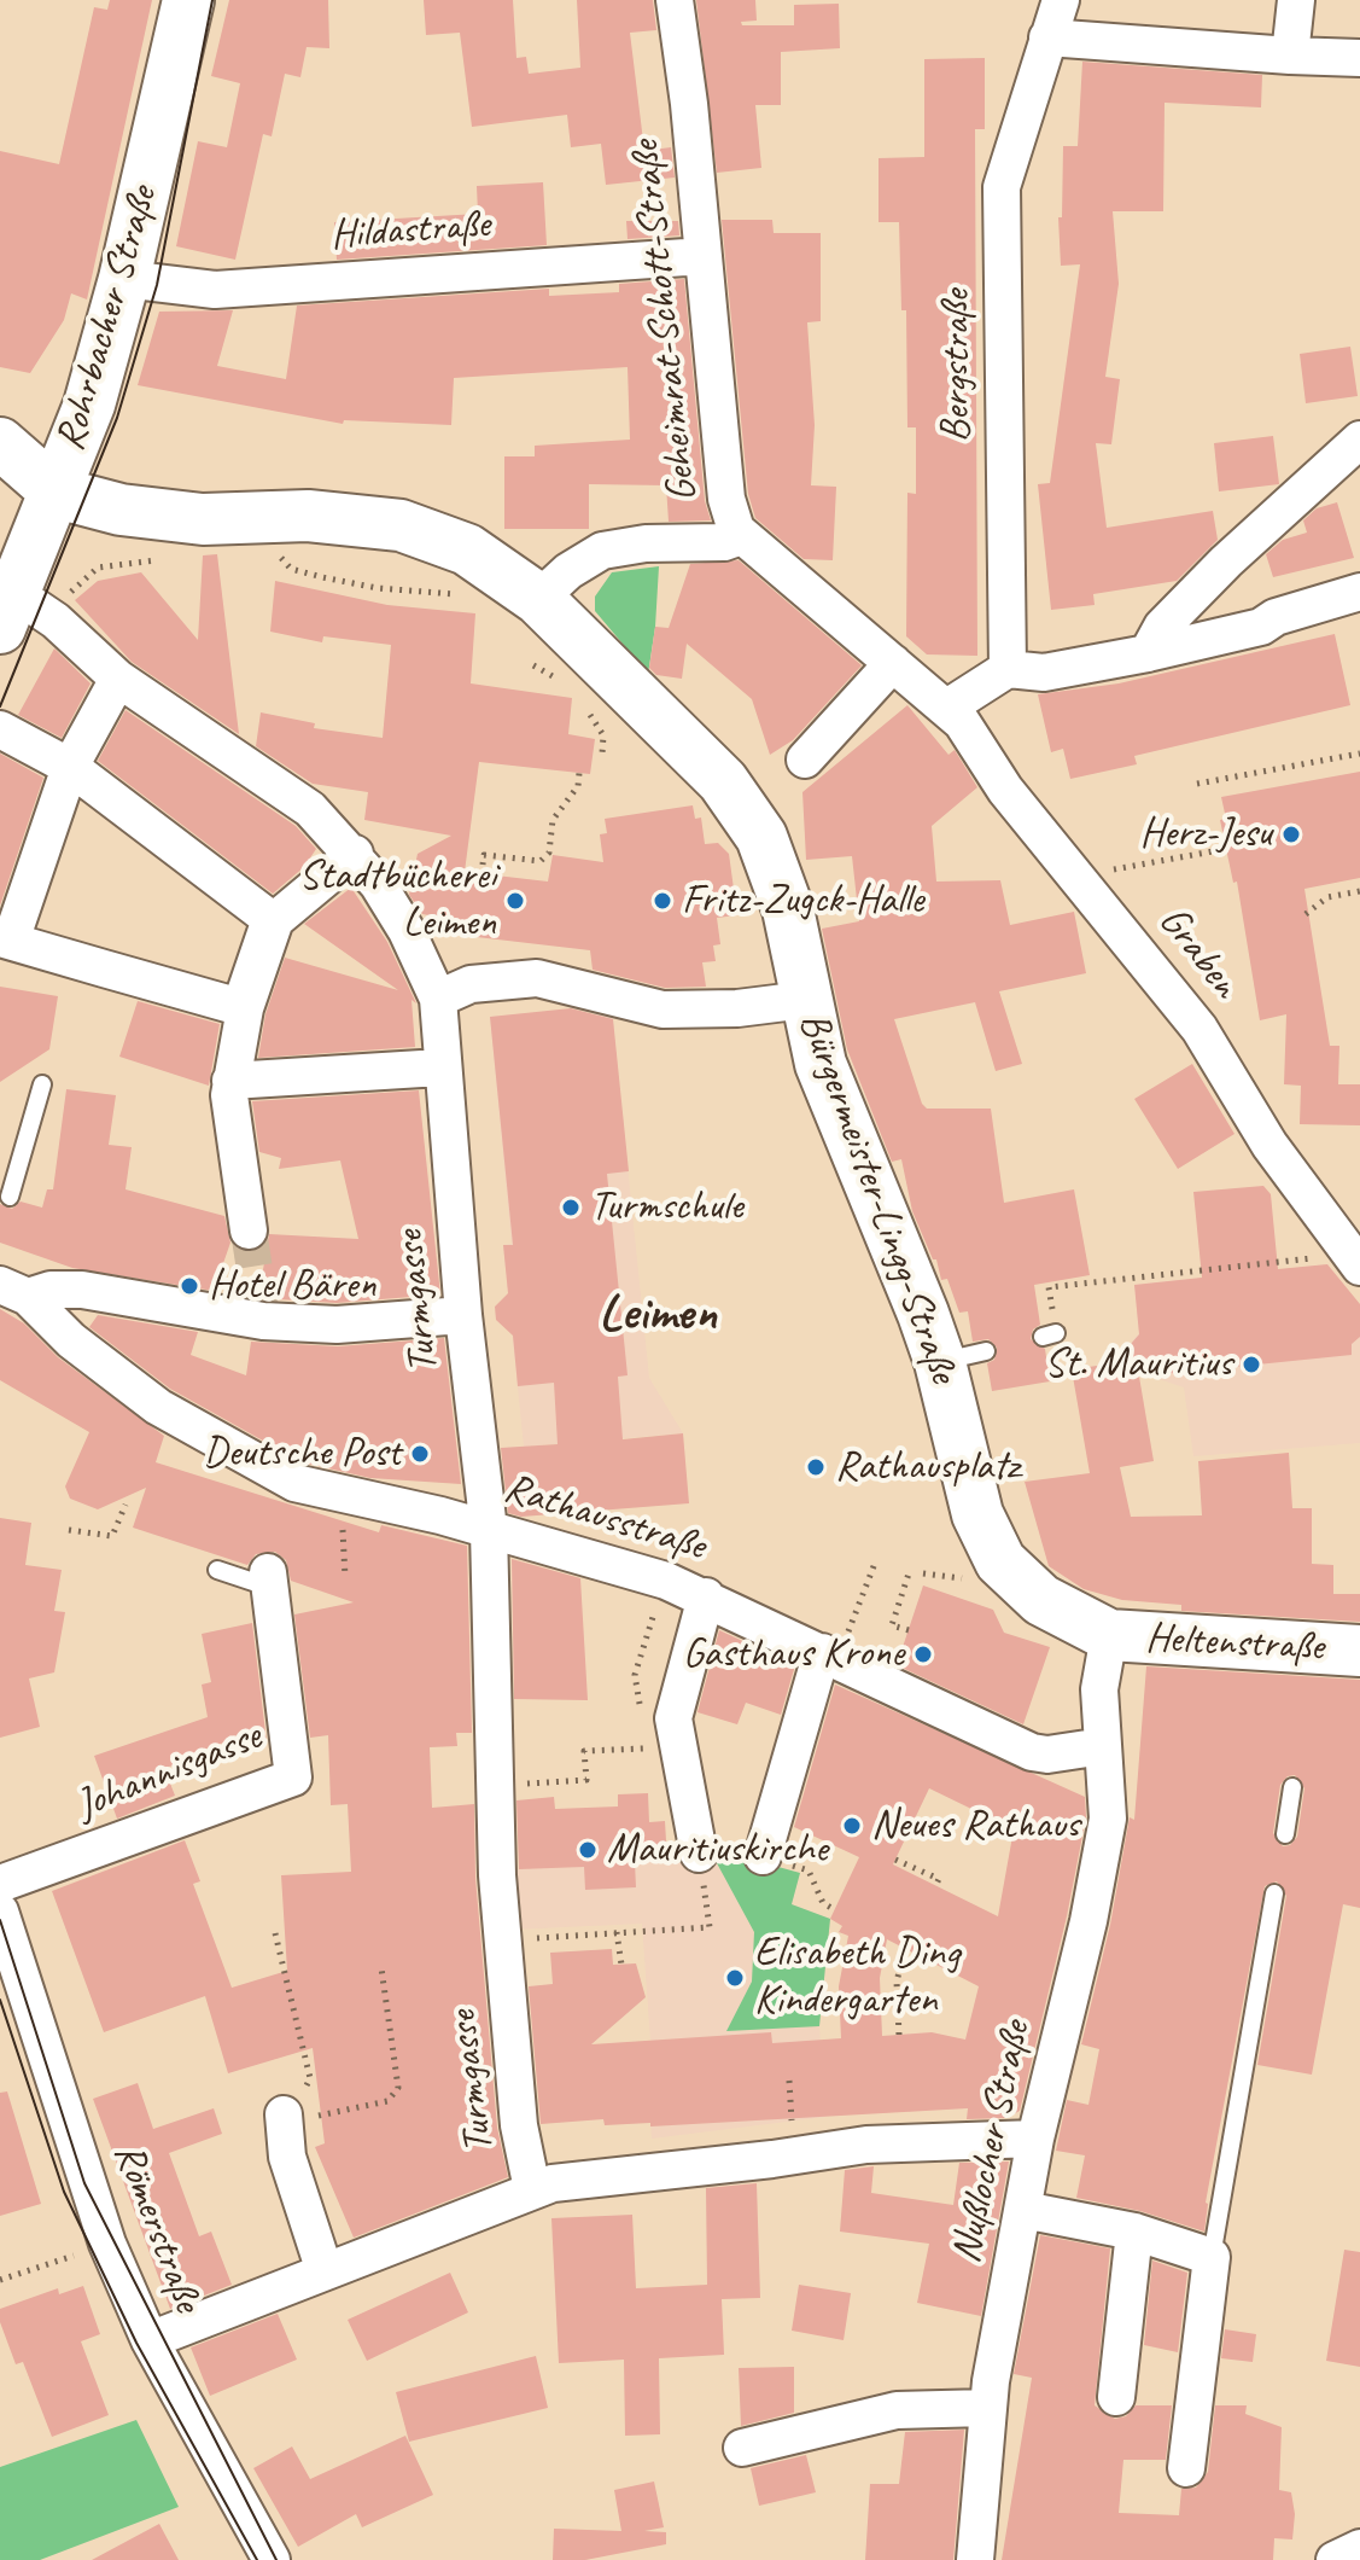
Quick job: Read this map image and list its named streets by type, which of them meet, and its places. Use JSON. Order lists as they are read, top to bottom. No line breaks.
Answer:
{"streets":{"street":["Hildastraße","Rohrbacher Straße","Geheimrat-Schott-Straße","Bergstraße","Graben","Bürgermeister-Lingg-Straße","Turmgasse","Rathausstraße","Heltenstraße","Johannisgasse","Nußlocher Straße","Römerstraße"]},"crossings":[["Hildastraße","Rohrbacher Straße"],["Hildastraße","Geheimrat-Schott-Straße"],["Rohrbacher Straße","Bürgermeister-Lingg-Straße"],["Rohrbacher Straße","Turmgasse"],["Geheimrat-Schott-Straße","Graben"],["Bürgermeister-Lingg-Straße","Heltenstraße"],["Turmgasse","Rathausstraße"],["Turmgasse","Nußlocher Straße"],["Turmgasse","Römerstraße"],["Rathausstraße","Nußlocher Straße"]],"districts":["Leimen"],"places":["Herz-Jesu","Stadtbücherei Leimen","Fritz-Zugck-Halle","Turmschule","Hotel Bären","St. Mauritius","Deutsche Post","Rathausplatz","Gasthaus Krone","Neues Rathaus","Mauritiuskirche","Elisabeth Ding Kindergarten"]}
